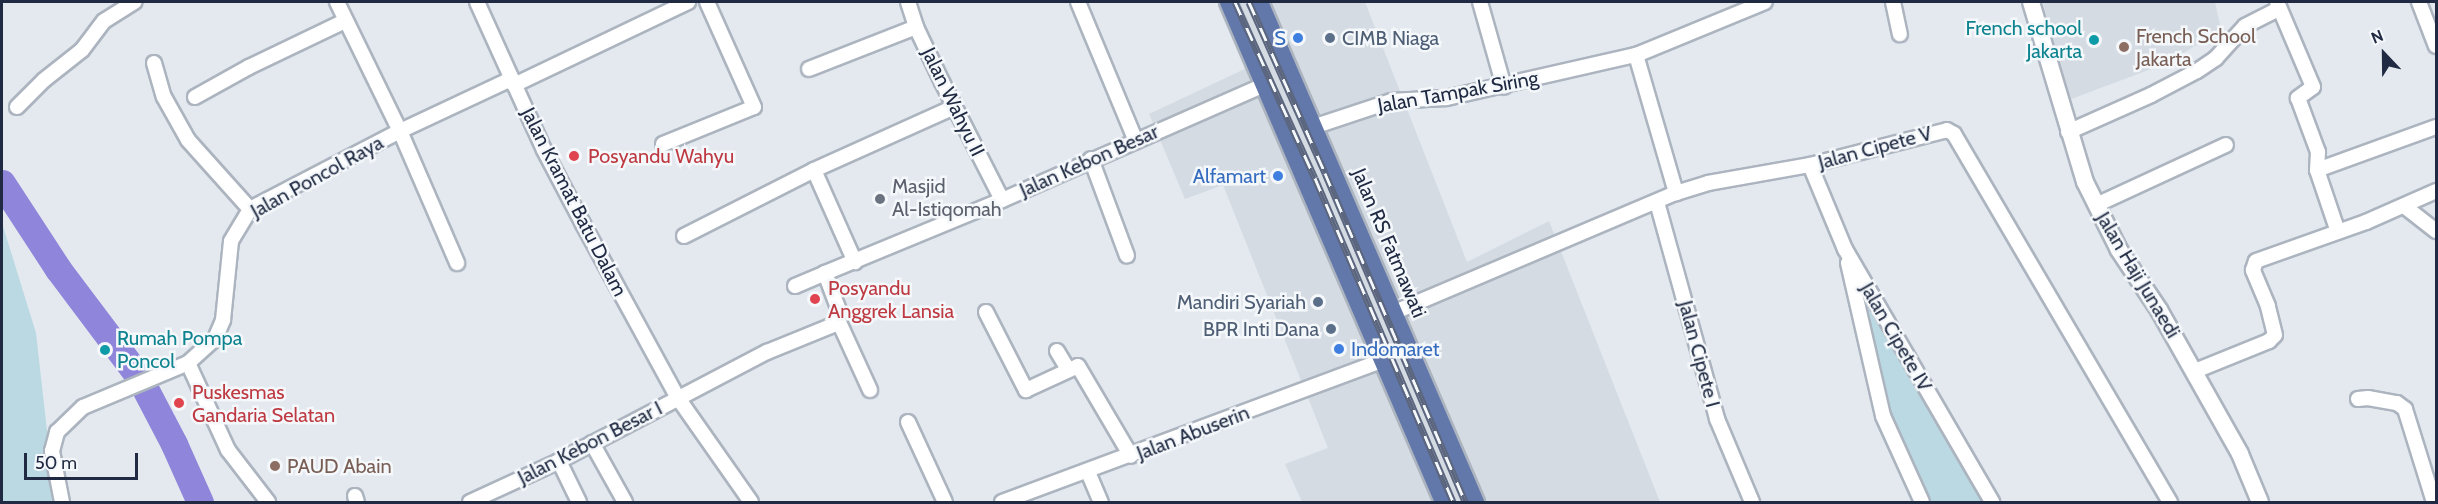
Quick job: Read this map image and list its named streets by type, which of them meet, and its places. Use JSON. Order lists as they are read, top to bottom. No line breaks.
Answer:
{"streets":{"main road":["Jalan RS Fatmawati"],"street":["Jalan Tampak Siring","Jalan Wahyu II","Jalan Cipete V","Jalan Kebon Besar","Jalan Poncol Raya","Jalan Kramat Batu Dalam","Jalan Haji Junaedi","Jalan Cipete IV","Jalan Cipete I","Jalan Abuserin","Jalan Kebon Besar I"]},"crossings":[["Jalan Tampak Siring","Jalan RS Fatmawati"],["Jalan Wahyu II","Jalan Kebon Besar"],["Jalan Cipete V","Jalan RS Fatmawati"],["Jalan Cipete V","Jalan Cipete IV"],["Jalan Cipete V","Jalan Cipete I"],["Jalan Poncol Raya","Jalan Kramat Batu Dalam"],["Jalan Kramat Batu Dalam","Jalan Kebon Besar I"]],"places":["S","CIMB Niaga","French school Jakarta","French School Jakarta","Posyandu Wahyu","Alfamart","Masjid Al-Istiqomah","Posyandu Anggrek Lansia","Mandiri Syariah","BPR Inti Dana","Indomaret","Rumah Pompa Poncol","Puskesmas Gandaria Selatan","PAUD Abain"],"scale_bar":"50 m","north":"top"}
